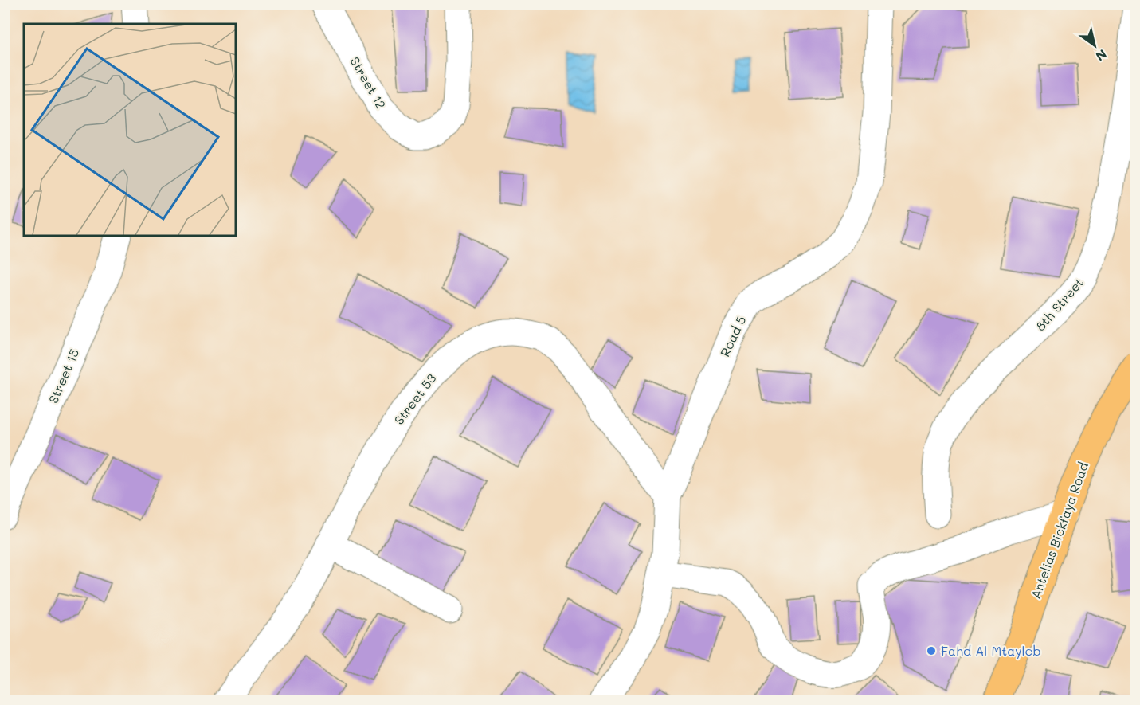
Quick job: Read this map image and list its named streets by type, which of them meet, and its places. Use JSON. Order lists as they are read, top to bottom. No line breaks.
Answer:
{"streets":{"highway":["Antelias Bickfaya Road"],"street":["Street 12","8th Street","Road 5","Street 15","Street 53"]},"crossings":[["Road 5","Street 53"]],"places":["Fahd Al Mtayleb"],"north":"bottom right"}
